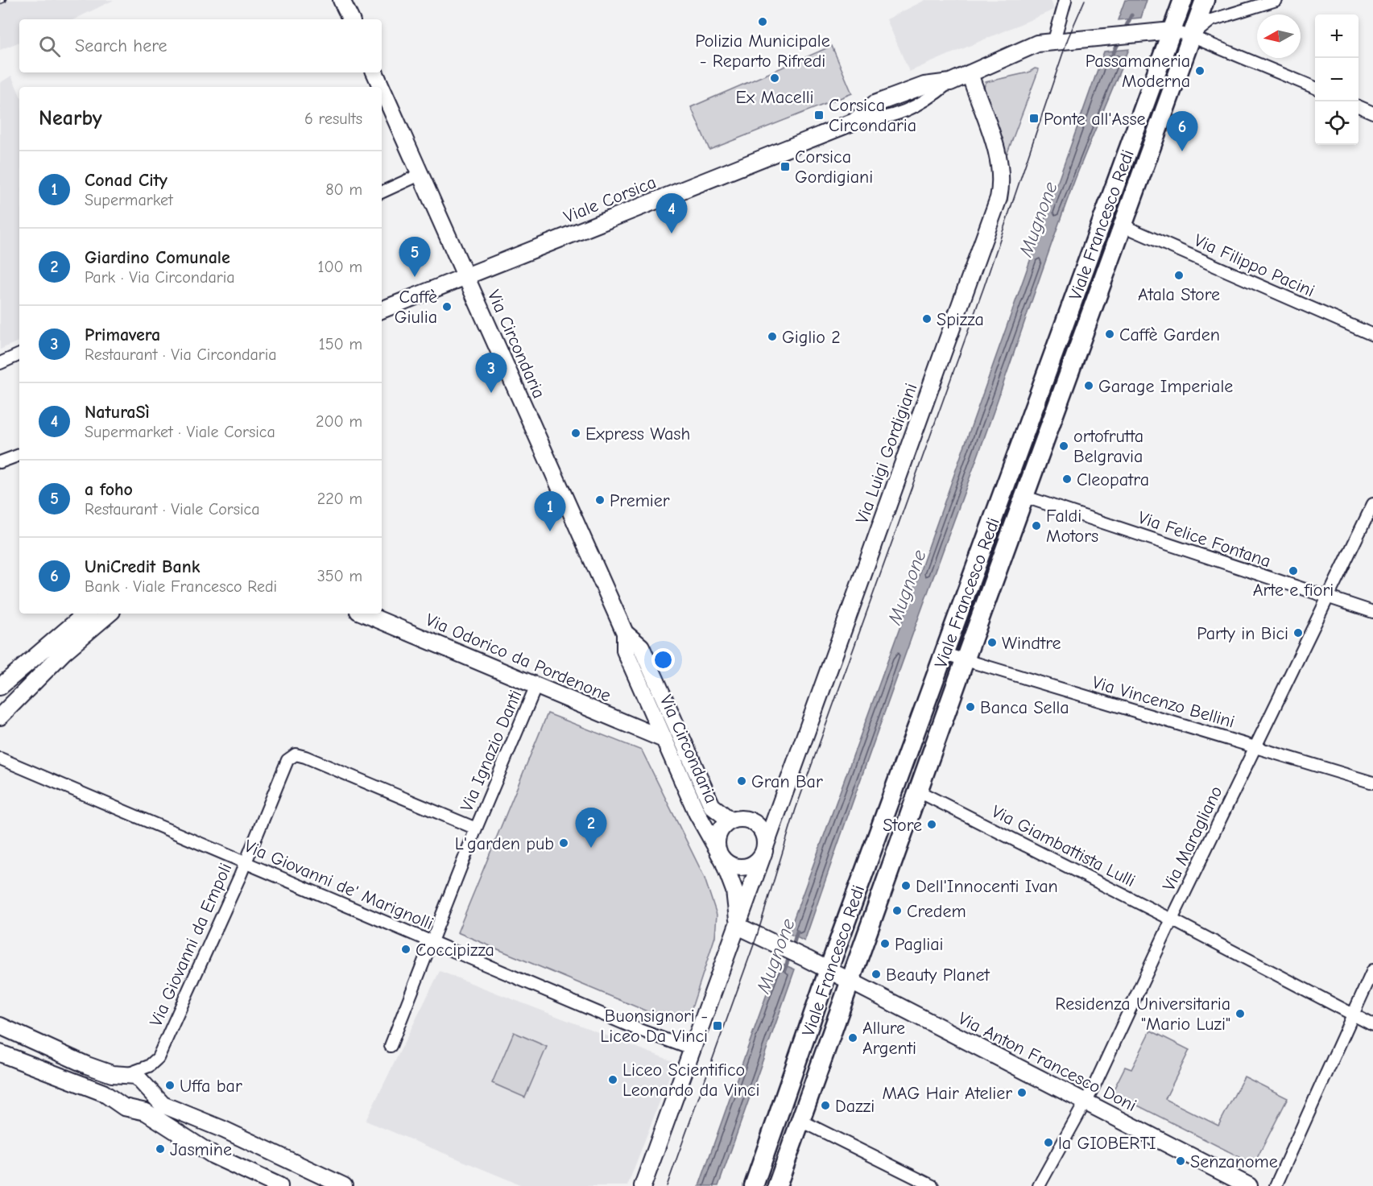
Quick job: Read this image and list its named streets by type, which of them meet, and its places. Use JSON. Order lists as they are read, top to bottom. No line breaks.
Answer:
{"streets":{"main road":["Viale Francesco Redi"],"street":["Viale Corsica","Via Filippo Pacini","Via Circondaria","Via Luigi Gordigiani","Via Felice Fontana","Via Odorico da Pordenone","Via Vincenzo Bellini","Via Ignazio Danti","Via Maragliano","Via Giambattista Lulli","Via Giovanni de' Marignolli","Via Giovanni da Empoli","Via Anton Francesco Doni"]},"crossings":[["Viale Corsica","Viale Francesco Redi"],["Viale Corsica","Via Circondaria"],["Viale Corsica","Via Luigi Gordigiani"],["Viale Francesco Redi","Via Filippo Pacini"],["Viale Francesco Redi","Via Felice Fontana"],["Viale Francesco Redi","Via Vincenzo Bellini"],["Viale Francesco Redi","Via Giambattista Lulli"],["Viale Francesco Redi","Via Anton Francesco Doni"],["Via Circondaria","Via Luigi Gordigiani"],["Via Circondaria","Via Odorico da Pordenone"],["Via Luigi Gordigiani","Via Giovanni de' Marignolli"],["Via Luigi Gordigiani","Via Anton Francesco Doni"],["Via Felice Fontana","Via Maragliano"],["Via Odorico da Pordenone","Via Ignazio Danti"],["Via Vincenzo Bellini","Via Maragliano"],["Via Ignazio Danti","Via Giovanni de' Marignolli"],["Via Ignazio Danti","Via Giovanni da Empoli"],["Via Maragliano","Via Giambattista Lulli"],["Via Maragliano","Via Anton Francesco Doni"],["Via Giovanni de' Marignolli","Via Giovanni da Empoli"]],"water":["Mugnone"],"places":{"other":["Polizia Municipale - Reparto Rifredi","Passamaneria Moderna","Ex Macelli","Atala Store","Caffè Giulia","Spizza","Caffè Garden","Giglio 2","Garage Imperiale","Express Wash","ortofrutta Belgravia","Cleopatra","Premier","Faldi Motors","Arte e fiori","Party in Bici","Windtre","Banca Sella","Gran Bar","Store","L'garden pub","Dell'Innocenti Ivan","Credem","Pagliai","Coccipizza","Beauty Planet","Residenza Universitaria \"Mario Luzi\"","Allure Argenti","Liceo Scientifico Leonardo da Vinci","Uffa bar","MAG Hair Atelier","Dazzi","la GIOBERTI","Jasmine","Senzanome"],"transit":["Corsica Circondaria","Ponte all'Asse","Corsica Gordigiani","Buonsignori - Liceo Da Vinci"]},"north":"left","page":{"map_buttons":["+","−"],"search":"Search here","heading":["Nearby","6 results"],"pins":["6","4","5","3","1","2"],"list":[{"mark":"1","name":"Conad City","note":"Supermarket","value":"80 m"},{"mark":"2","name":"Giardino Comunale","note":"Park · Via Circondaria","value":"100 m"},{"mark":"3","name":"Primavera","note":"Restaurant · Via Circondaria","value":"150 m"},{"mark":"4","name":"NaturaSì","note":"Supermarket · Viale Corsica","value":"200 m"},{"mark":"5","name":"a foho","note":"Restaurant · Viale Corsica","value":"220 m"},{"mark":"6","name":"UniCredit Bank","note":"Bank · Viale Francesco Redi","value":"350 m"}]}}
